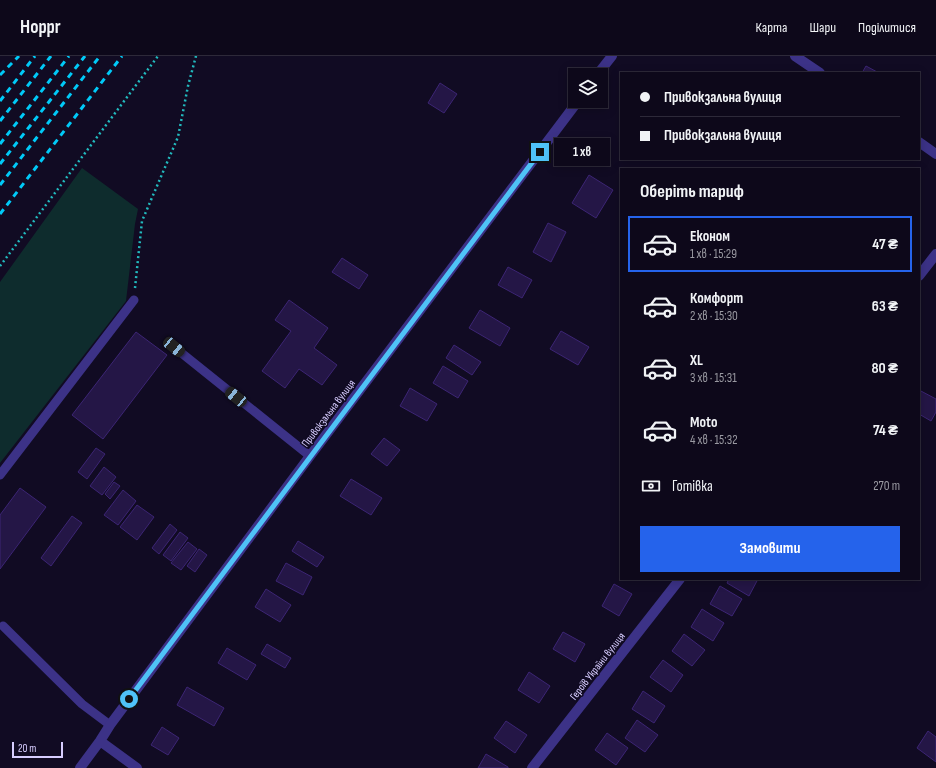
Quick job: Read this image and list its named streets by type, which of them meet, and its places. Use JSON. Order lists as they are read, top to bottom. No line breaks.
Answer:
{"streets":{"street":["Привокзальна вулиця","Героїв України вулиця"]},"scale_bar":"20 m","page":{"header":"Hoppr","nav":["Карта","Шари","Поділитися"],"banner":["Привокзальна вулиця","Привокзальна вулиця"],"bubble":"1 хв","heading":"Оберіть тариф","list":[{"name":"Економ","note":"1 хв · 15:29","value":"47 ₴"},{"name":"Комфорт","note":"2 хв · 15:30","value":"63 ₴"},{"name":"XL","note":"3 хв · 15:31","value":"80 ₴"},{"name":"Moto","note":"4 хв · 15:32","value":"74 ₴"}],"pay":["Готівка","270 m"],"buttons":"Замовити","scale":"20 m"}}
